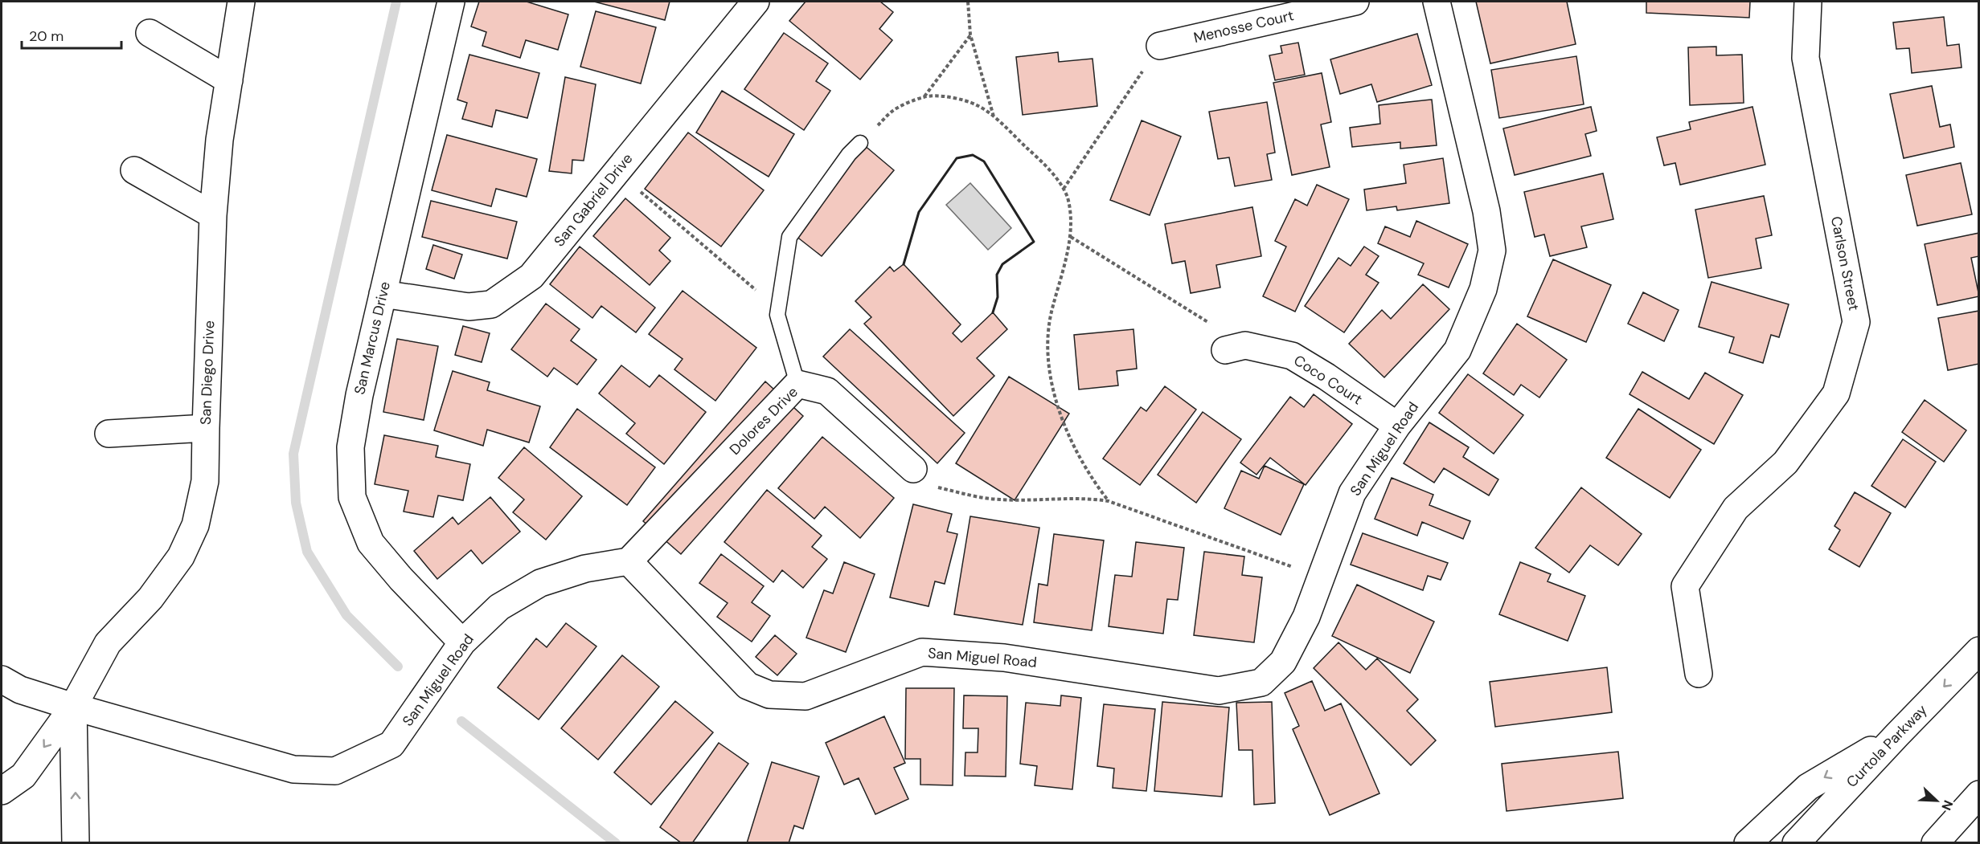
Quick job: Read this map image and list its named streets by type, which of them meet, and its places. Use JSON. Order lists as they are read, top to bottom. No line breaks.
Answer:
{"streets":{"main road":["Menosse Court","San Gabriel Drive","Carlson Street","San Marcus Drive","San Diego Drive","Coco Court","Dolores Drive","San Miguel Road","Curtola Parkway"]},"crossings":[["San Gabriel Drive","San Marcus Drive"],["San Marcus Drive","San Miguel Road"],["San Diego Drive","San Miguel Road"],["Coco Court","San Miguel Road"],["Dolores Drive","San Miguel Road"]],"one_way":["Curtola Parkway"],"scale_bar":"20 m","north":"bottom right"}
